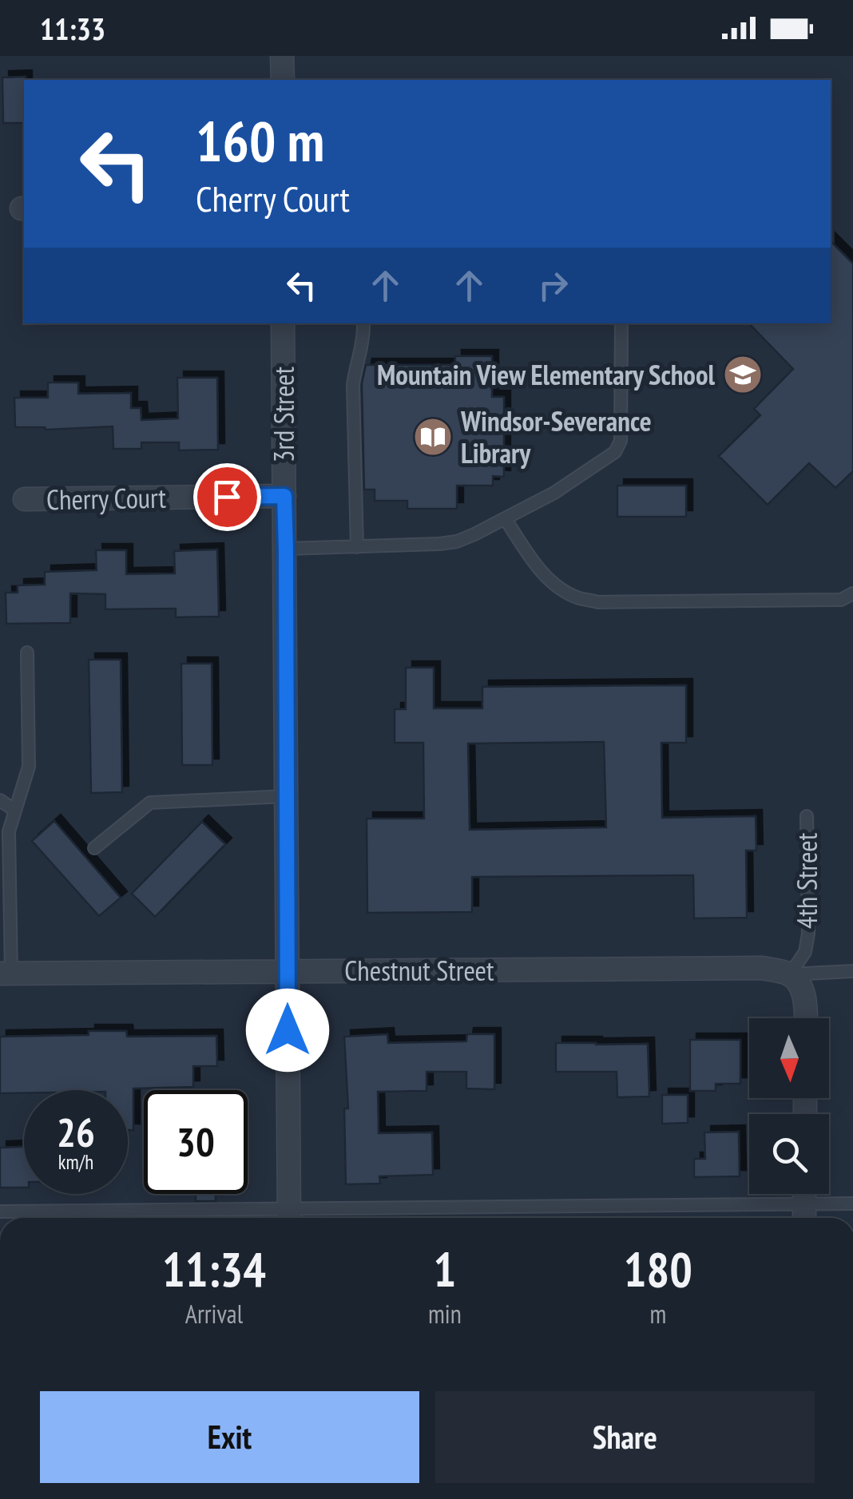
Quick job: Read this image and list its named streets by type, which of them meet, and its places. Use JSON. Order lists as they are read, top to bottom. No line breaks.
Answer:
{"streets":{"street":["3rd Street","Cherry Court","Chestnut Street"],"lane":["4th Street"]},"crossings":[["3rd Street","Cherry Court"],["3rd Street","Chestnut Street"],["4th Street","Chestnut Street"]],"places":{"school or university":["Mountain View Elementary School"],"library":["Windsor-Severance Library"]},"north":"bottom","page":{"status":"11:33","turn":["160 m","Cherry Court"],"speed":"26 km/h","limit":"30","eta":["11:34","Arrival","1","min","180","m"],"buttons":["Exit","Share"]}}
